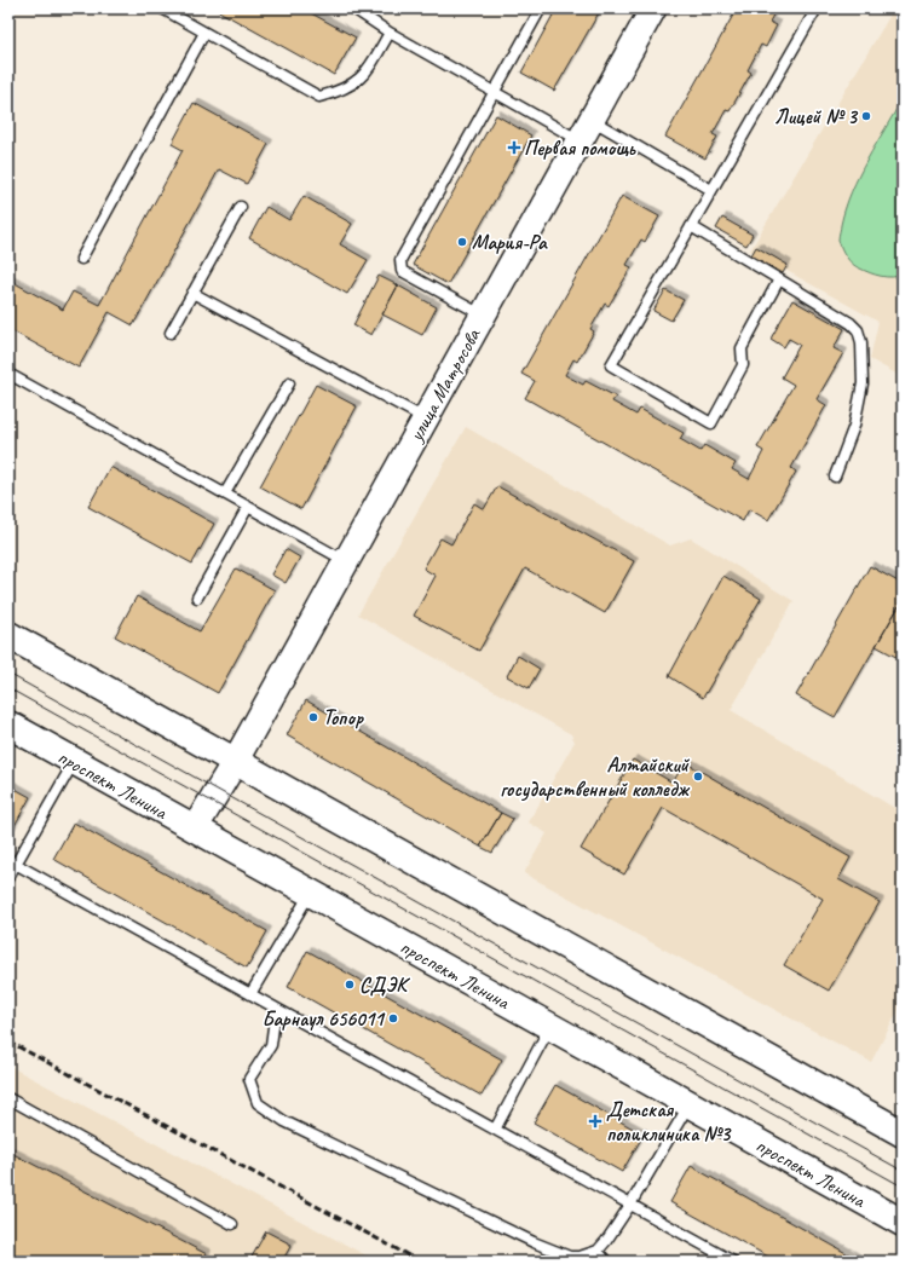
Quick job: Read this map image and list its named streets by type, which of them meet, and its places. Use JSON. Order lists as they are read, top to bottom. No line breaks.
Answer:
{"streets":{"main road":["проспект Ленина"],"street":["улица Матросова"]},"crossings":[["улица Матросова","проспект Ленина"]],"places":{"other":["Лицей № 3","Мария-Ра","Топор","Алтайский государственный колледж","СДЭК","Барнаул 656011"],"health":["Первая помощь","Детская поликлиника №3"]}}
